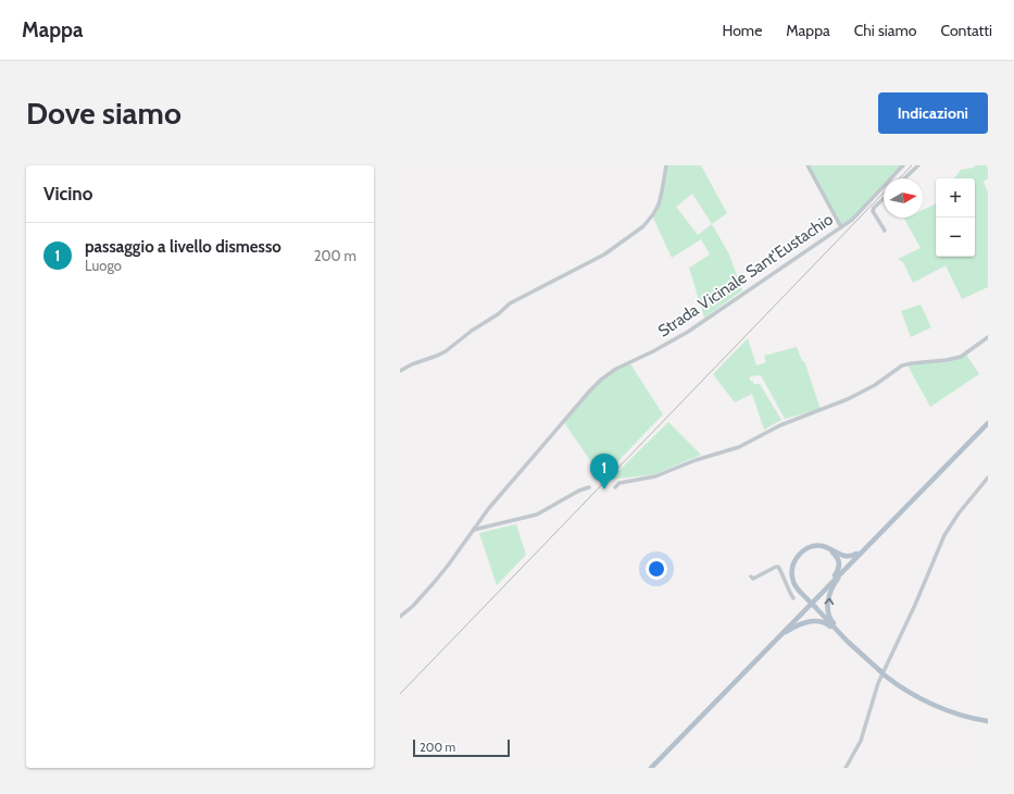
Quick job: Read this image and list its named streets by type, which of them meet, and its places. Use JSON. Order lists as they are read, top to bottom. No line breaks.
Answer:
{"streets":{"street":["Strada Vicinale Sant'Eustachio"]},"scale_bar":"200 m","north":"right","page":{"header":"Mappa","nav":["Home","Mappa","Chi siamo","Contatti"],"buttons":"Indicazioni","title":"Dove siamo","heading":"Vicino","map_buttons":["+","−"],"list":[{"mark":"1","name":"passaggio a livello dismesso","note":"Luogo","value":"200 m"}],"pins":"1","scale":"200 m"}}
